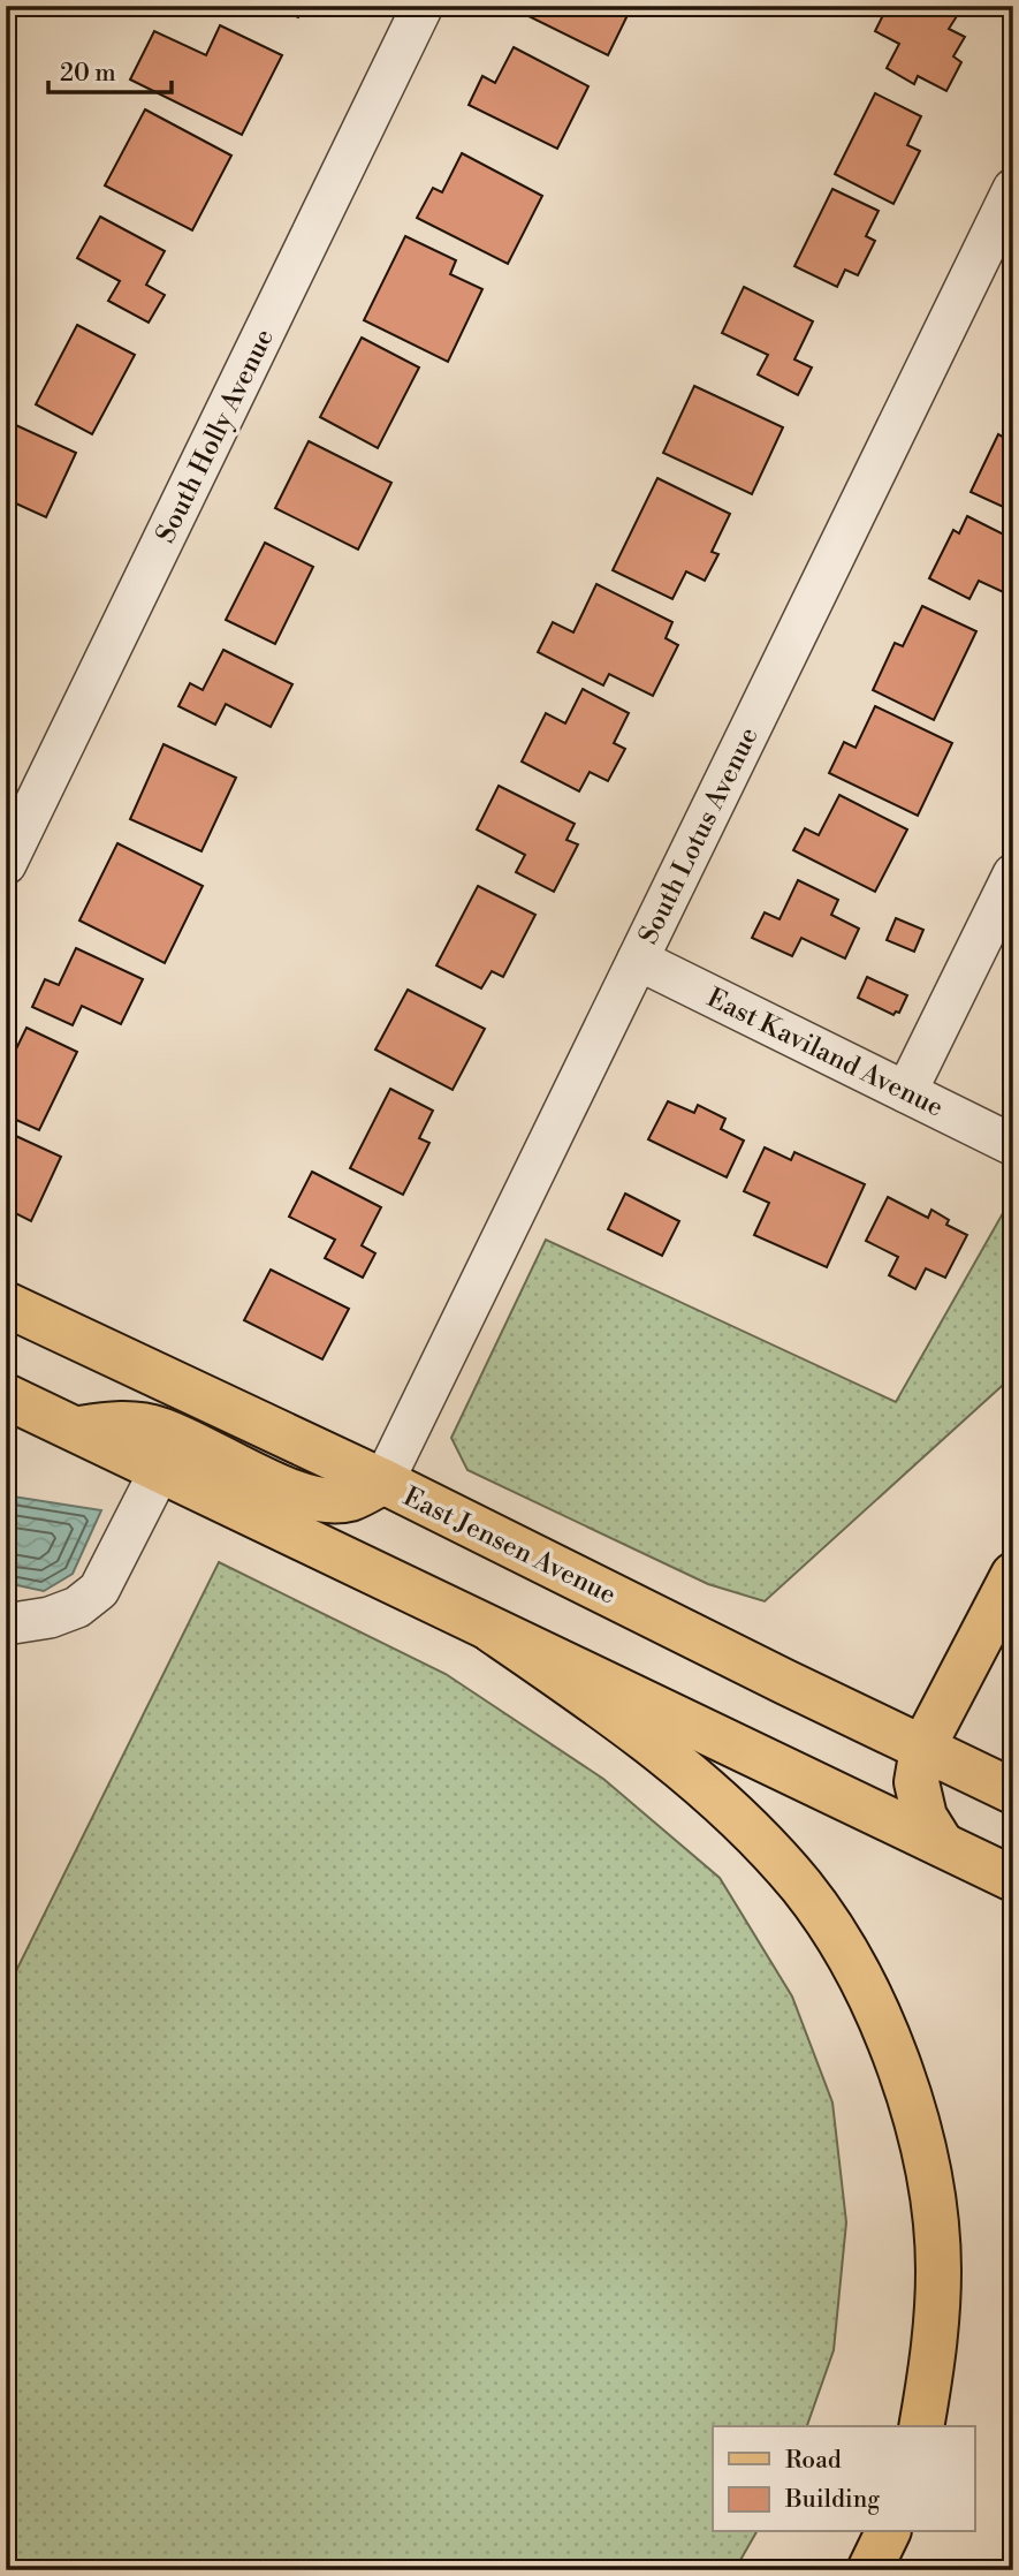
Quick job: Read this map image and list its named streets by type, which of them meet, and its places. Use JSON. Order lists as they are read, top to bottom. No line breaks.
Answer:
{"streets":{"main road":["East Jensen Avenue"],"street":["South Holly Avenue","South Lotus Avenue","East Kaviland Avenue"]},"crossings":[["South Lotus Avenue","East Kaviland Avenue"],["South Lotus Avenue","East Jensen Avenue"]],"legend":["Road","Building"],"scale_bar":"20 m"}
